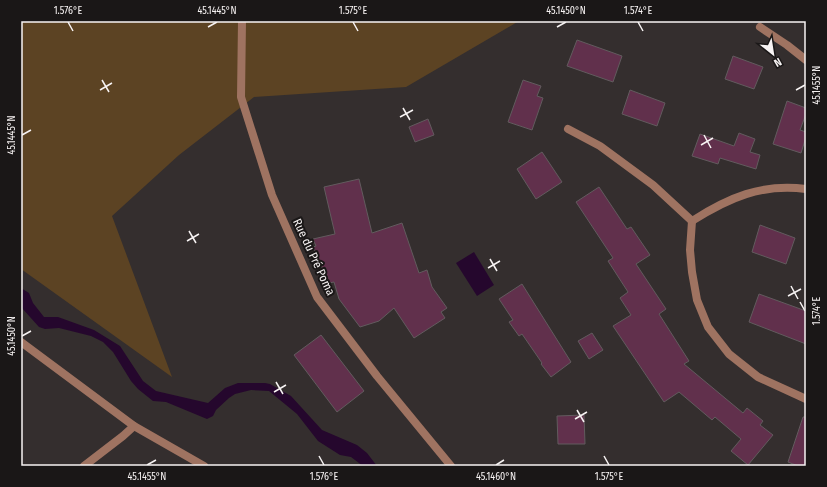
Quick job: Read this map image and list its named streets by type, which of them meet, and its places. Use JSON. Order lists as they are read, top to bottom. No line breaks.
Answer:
{"streets":{"street":["Rue du Pré Poma"]},"north":"bottom right","coordinates":["1.576°E","45.1445°N","1.575°E","45.1450°N","1.574°E","45.1455°N","45.1460°N"]}
